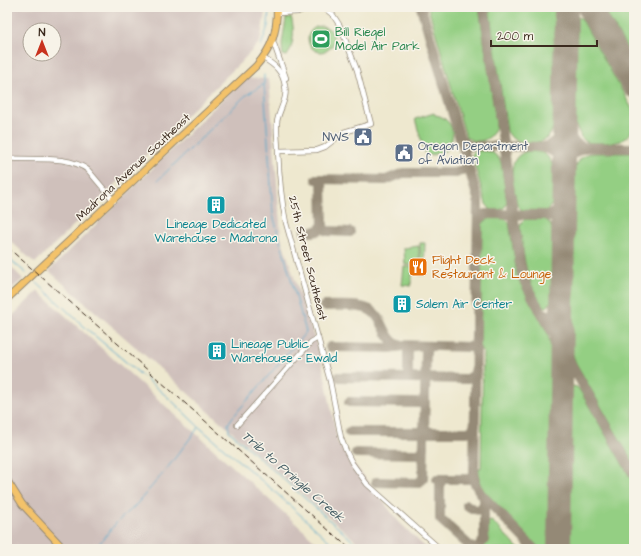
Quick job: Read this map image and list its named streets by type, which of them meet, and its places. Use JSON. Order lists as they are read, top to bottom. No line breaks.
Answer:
{"streets":{"main road":["Madrona Avenue Southeast"],"street":["25th Street Southeast"]},"crossings":[["Madrona Avenue Southeast","25th Street Southeast"]],"water":["Trib to Pringle Creek"],"places":{"sports":["Bill Riegel Model Air Park"],"public building":["NWS","Oregon Department of Aviation"],"building":["Lineage Dedicated Warehouse - Madrona","Salem Air Center","Lineage Public Warehouse - Ewald"],"restaurant":["Flight Deck Restaurant & Lounge"]},"scale_bar":"200 m","north":"top"}
